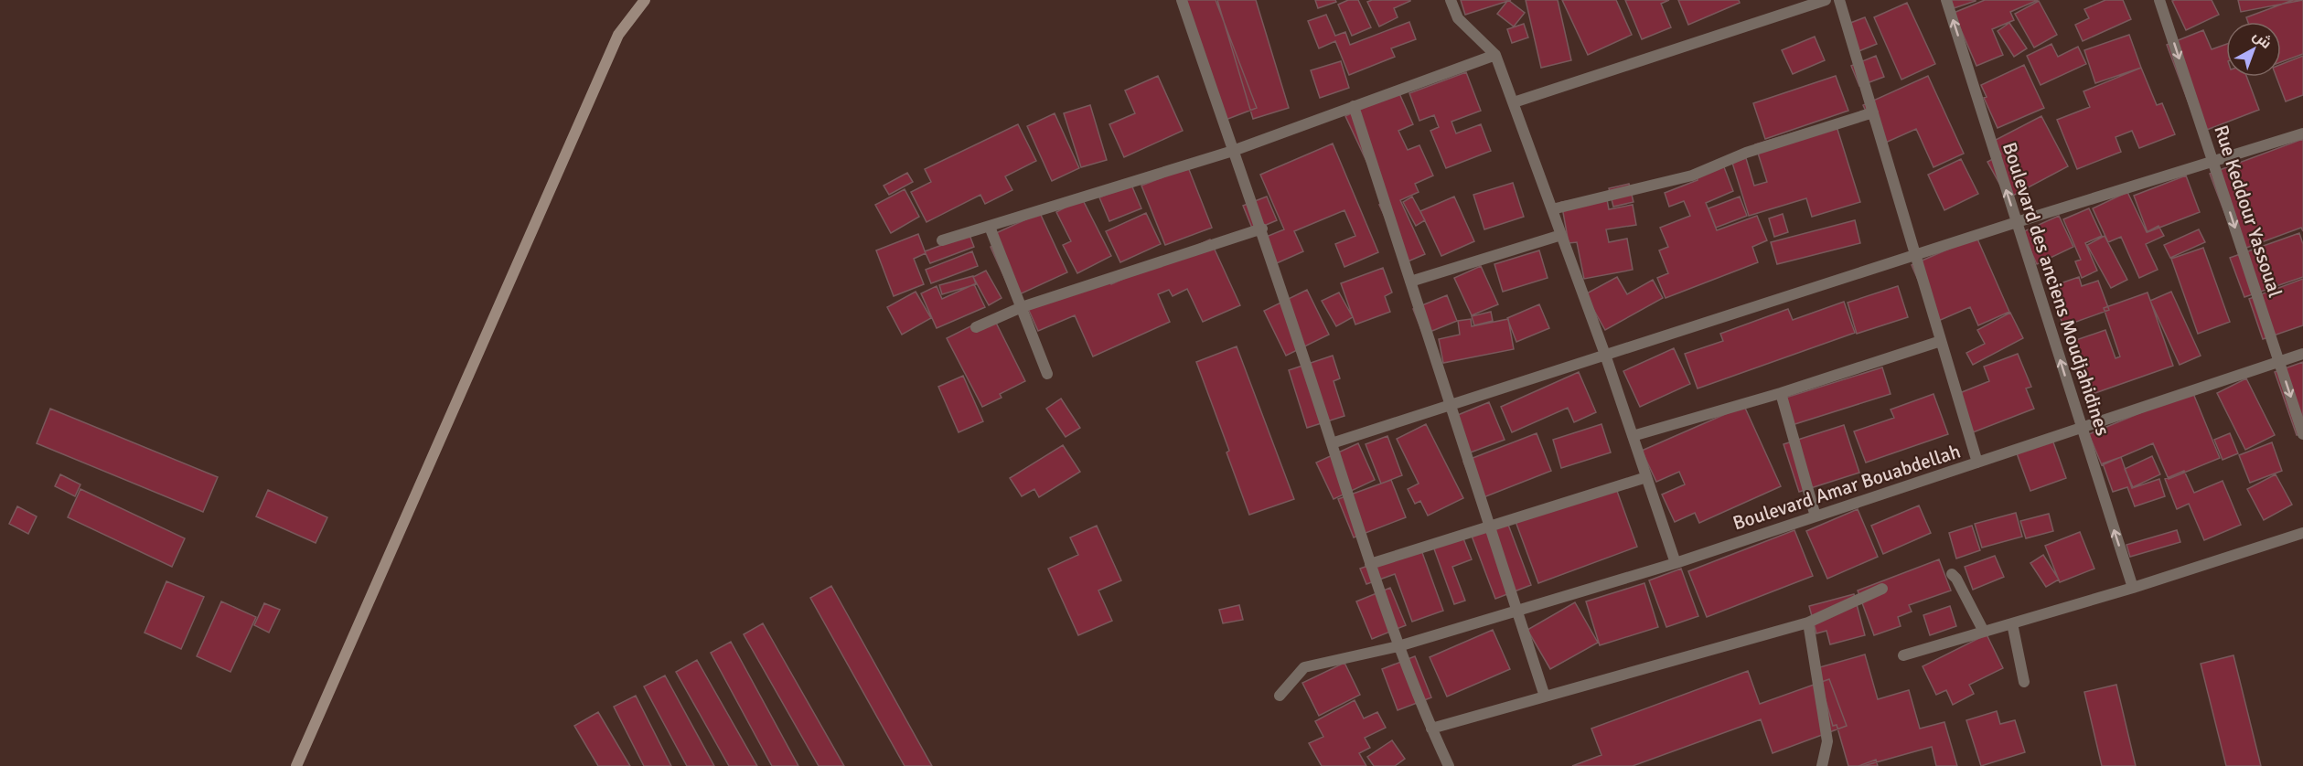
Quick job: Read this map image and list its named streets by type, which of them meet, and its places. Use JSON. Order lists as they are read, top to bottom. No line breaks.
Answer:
{"streets":{"street":["Rue Keddour Yassoual","Boulevard des anciens Moudjahidines","Boulevard Amar Bouabdellah"]},"crossings":[["Rue Keddour Yassoual","Boulevard Amar Bouabdellah"],["Boulevard des anciens Moudjahidines","Boulevard Amar Bouabdellah"]],"one_way":["Rue Keddour Yassoual","Boulevard des anciens Moudjahidines"],"north":"top right"}
